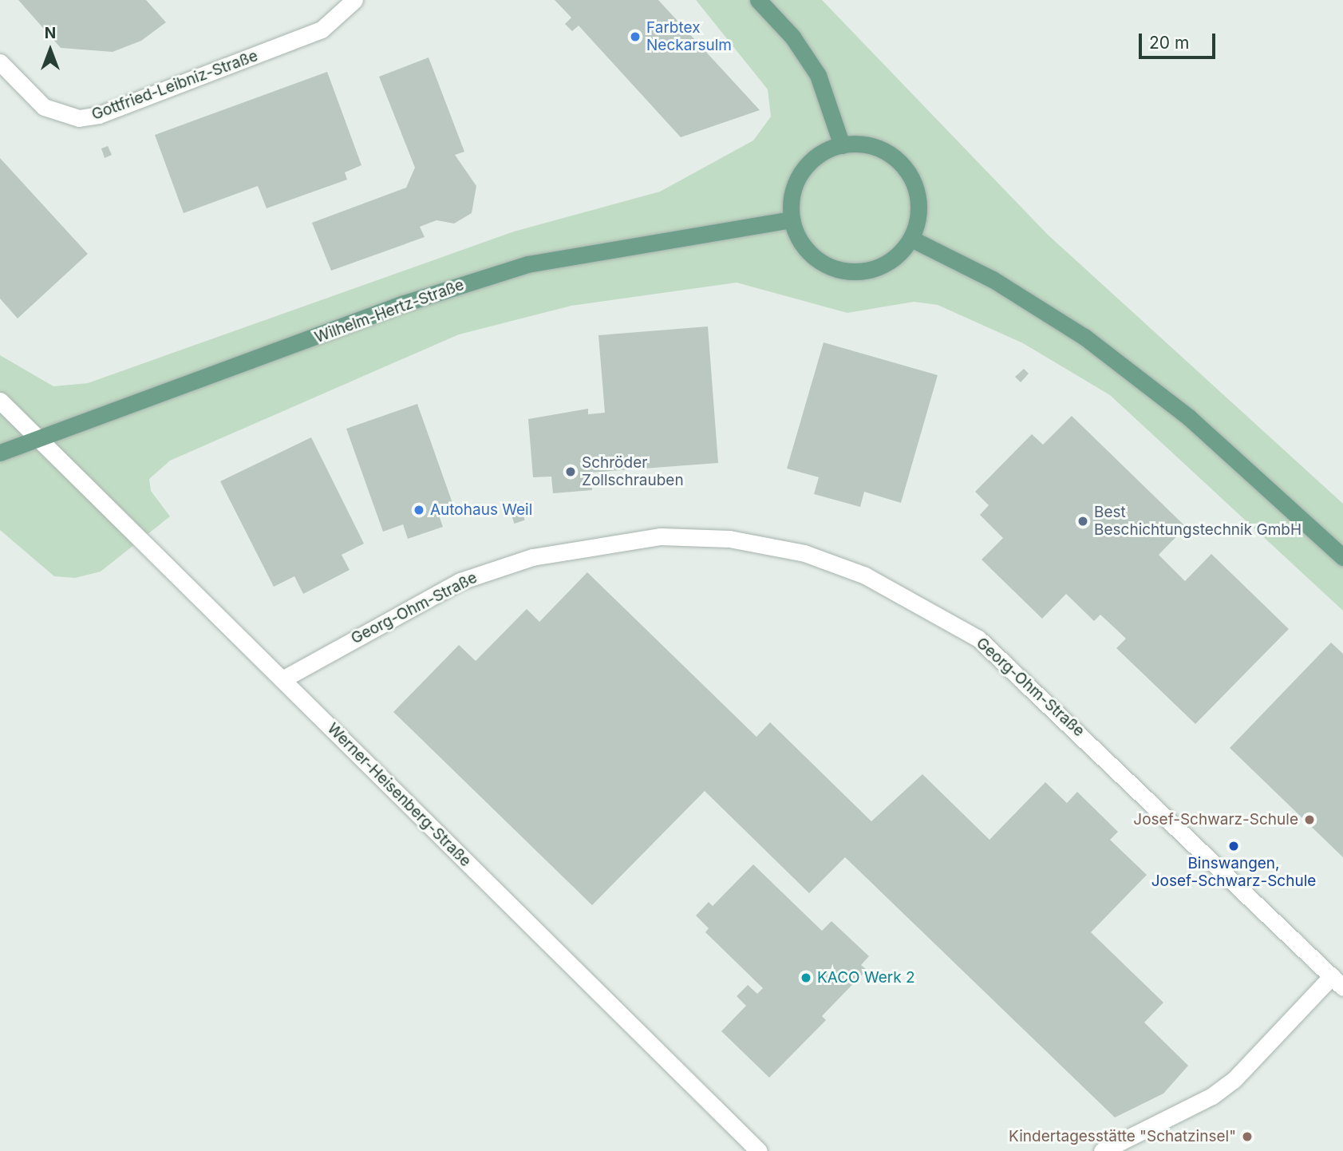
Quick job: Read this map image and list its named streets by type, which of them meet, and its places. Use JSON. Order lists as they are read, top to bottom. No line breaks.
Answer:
{"streets":{"main road":["Wilhelm-Hertz-Straße"],"street":["Gottfried-Leibniz-Straße","Georg-Ohm-Straße","Werner-Heisenberg-Straße"]},"crossings":[["Wilhelm-Hertz-Straße","Werner-Heisenberg-Straße"],["Georg-Ohm-Straße","Werner-Heisenberg-Straße"]],"places":["Farbtex Neckarsulm","Schröder Zollschrauben","Autohaus Weil","Best Beschichtungstechnik GmbH","Josef-Schwarz-Schule","Binswangen, Josef-Schwarz-Schule","KACO Werk 2","Kindertagesstätte \"Schatzinsel\""],"scale_bar":"20 m","north":"top"}
